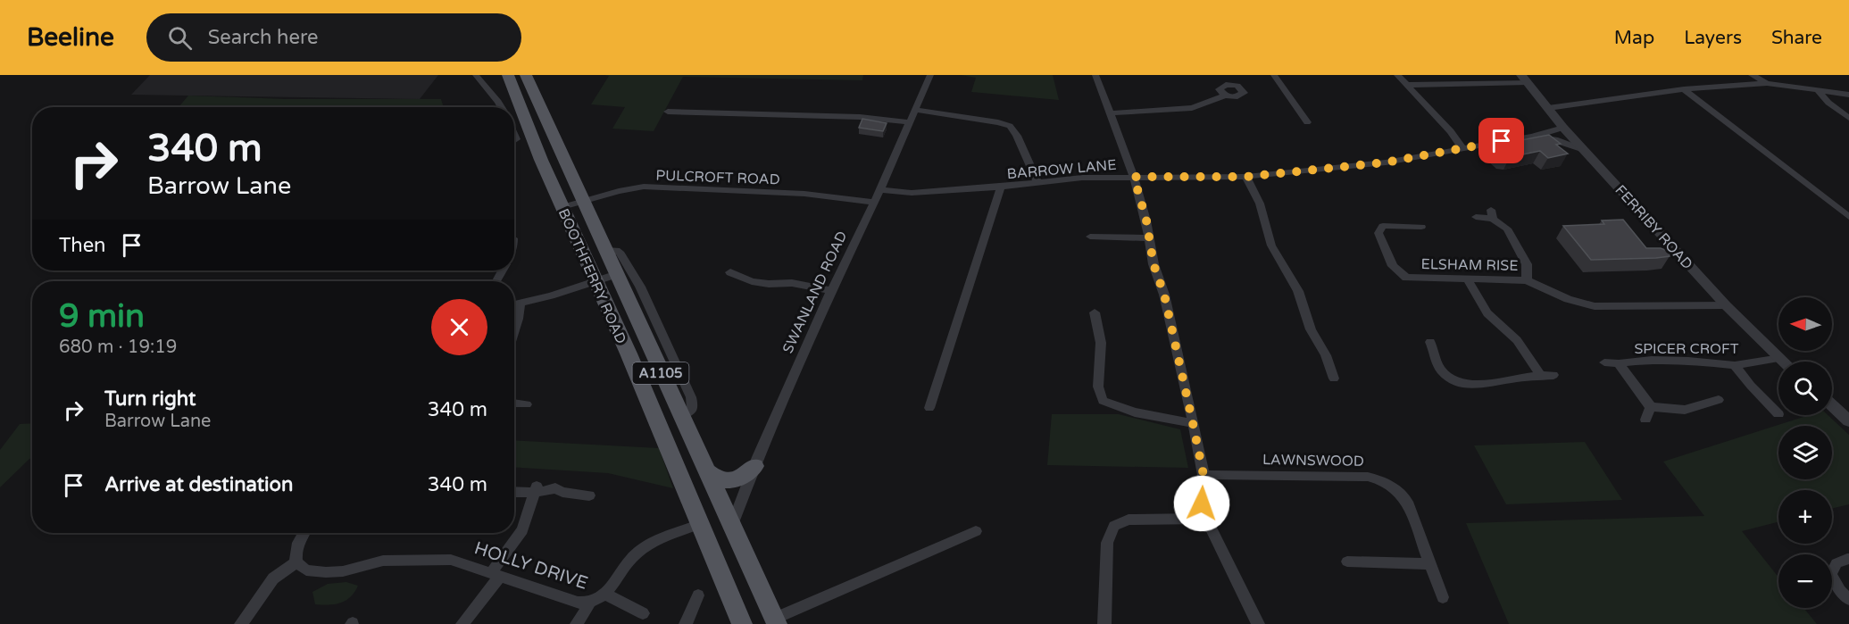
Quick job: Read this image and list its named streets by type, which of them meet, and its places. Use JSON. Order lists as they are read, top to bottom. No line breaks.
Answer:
{"streets":{"main road":["BOOTHFERRY ROAD","A1105"],"street":["BARROW LANE","PULCROFT ROAD","FERRIBY ROAD","ELSHAM RISE","SWANLAND ROAD","SPICER CROFT","LAWNSWOOD","HOLLY DRIVE"]},"crossings":[["BARROW LANE","FERRIBY ROAD"],["BARROW LANE","SWANLAND ROAD"],["PULCROFT ROAD","BOOTHFERRY ROAD"],["PULCROFT ROAD","SWANLAND ROAD"],["FERRIBY ROAD","ELSHAM RISE"],["FERRIBY ROAD","SPICER CROFT"],["BOOTHFERRY ROAD","SWANLAND ROAD"],["BOOTHFERRY ROAD","HOLLY DRIVE"]],"north":"left","page":{"header":"Beeline","search":"Search here","nav":["Map","Layers","Share"],"turn":["340 m","Barrow Lane"],"then":"Then","heading":["9 min","680 m · 19:19"],"map_buttons":["+","−"],"list":[{"name":"Turn right","note":"Barrow Lane","value":"340 m"},{"name":"Arrive at destination","value":"340 m"}]}}
